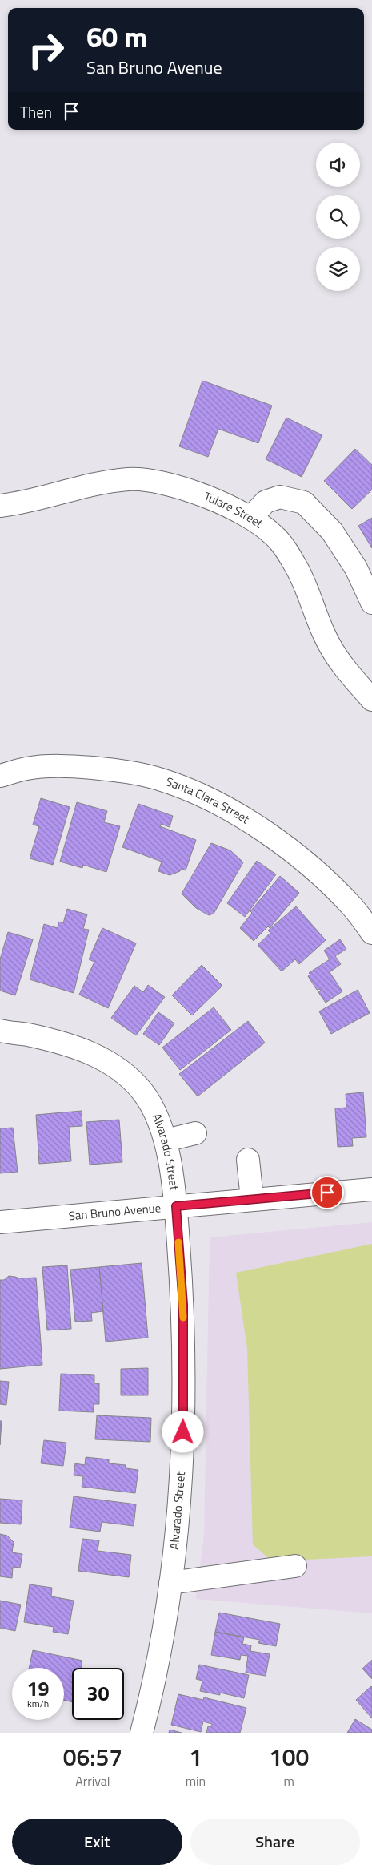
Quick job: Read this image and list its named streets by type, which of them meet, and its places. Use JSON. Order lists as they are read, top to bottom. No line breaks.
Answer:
{"streets":{"street":["Tulare Street","Santa Clara Street","Alvarado Street","San Bruno Avenue"]},"crossings":[["Alvarado Street","San Bruno Avenue"]],"page":{"turn":["60 m","San Bruno Avenue"],"then":"Then","speed":"19 km/h","limit":"30","eta":["06:57","Arrival","1","min","100","m"],"buttons":["Exit","Share"]}}
